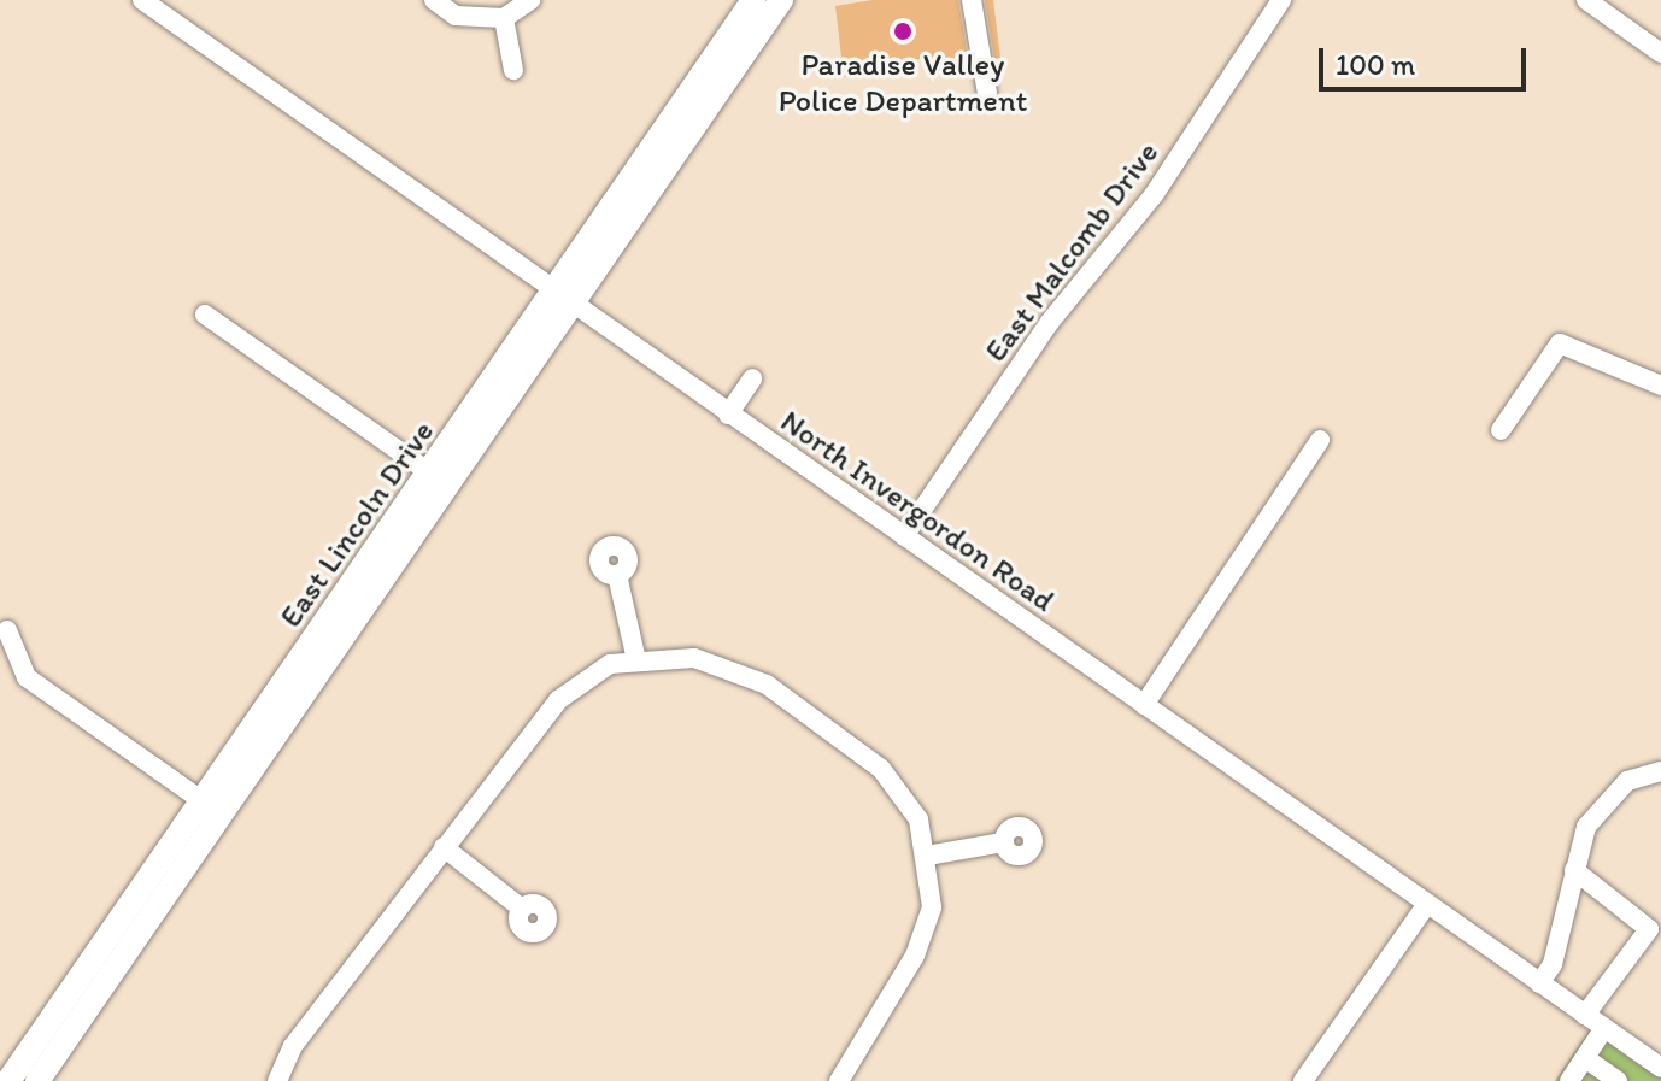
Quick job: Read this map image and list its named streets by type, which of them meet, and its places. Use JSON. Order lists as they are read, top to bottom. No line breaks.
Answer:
{"streets":{"main road":["East Lincoln Drive"],"street":["East Malcomb Drive","North Invergordon Road"]},"crossings":[["East Malcomb Drive","North Invergordon Road"],["North Invergordon Road","East Lincoln Drive"]],"places":["Paradise Valley Police Department"],"scale_bar":"100 m"}
